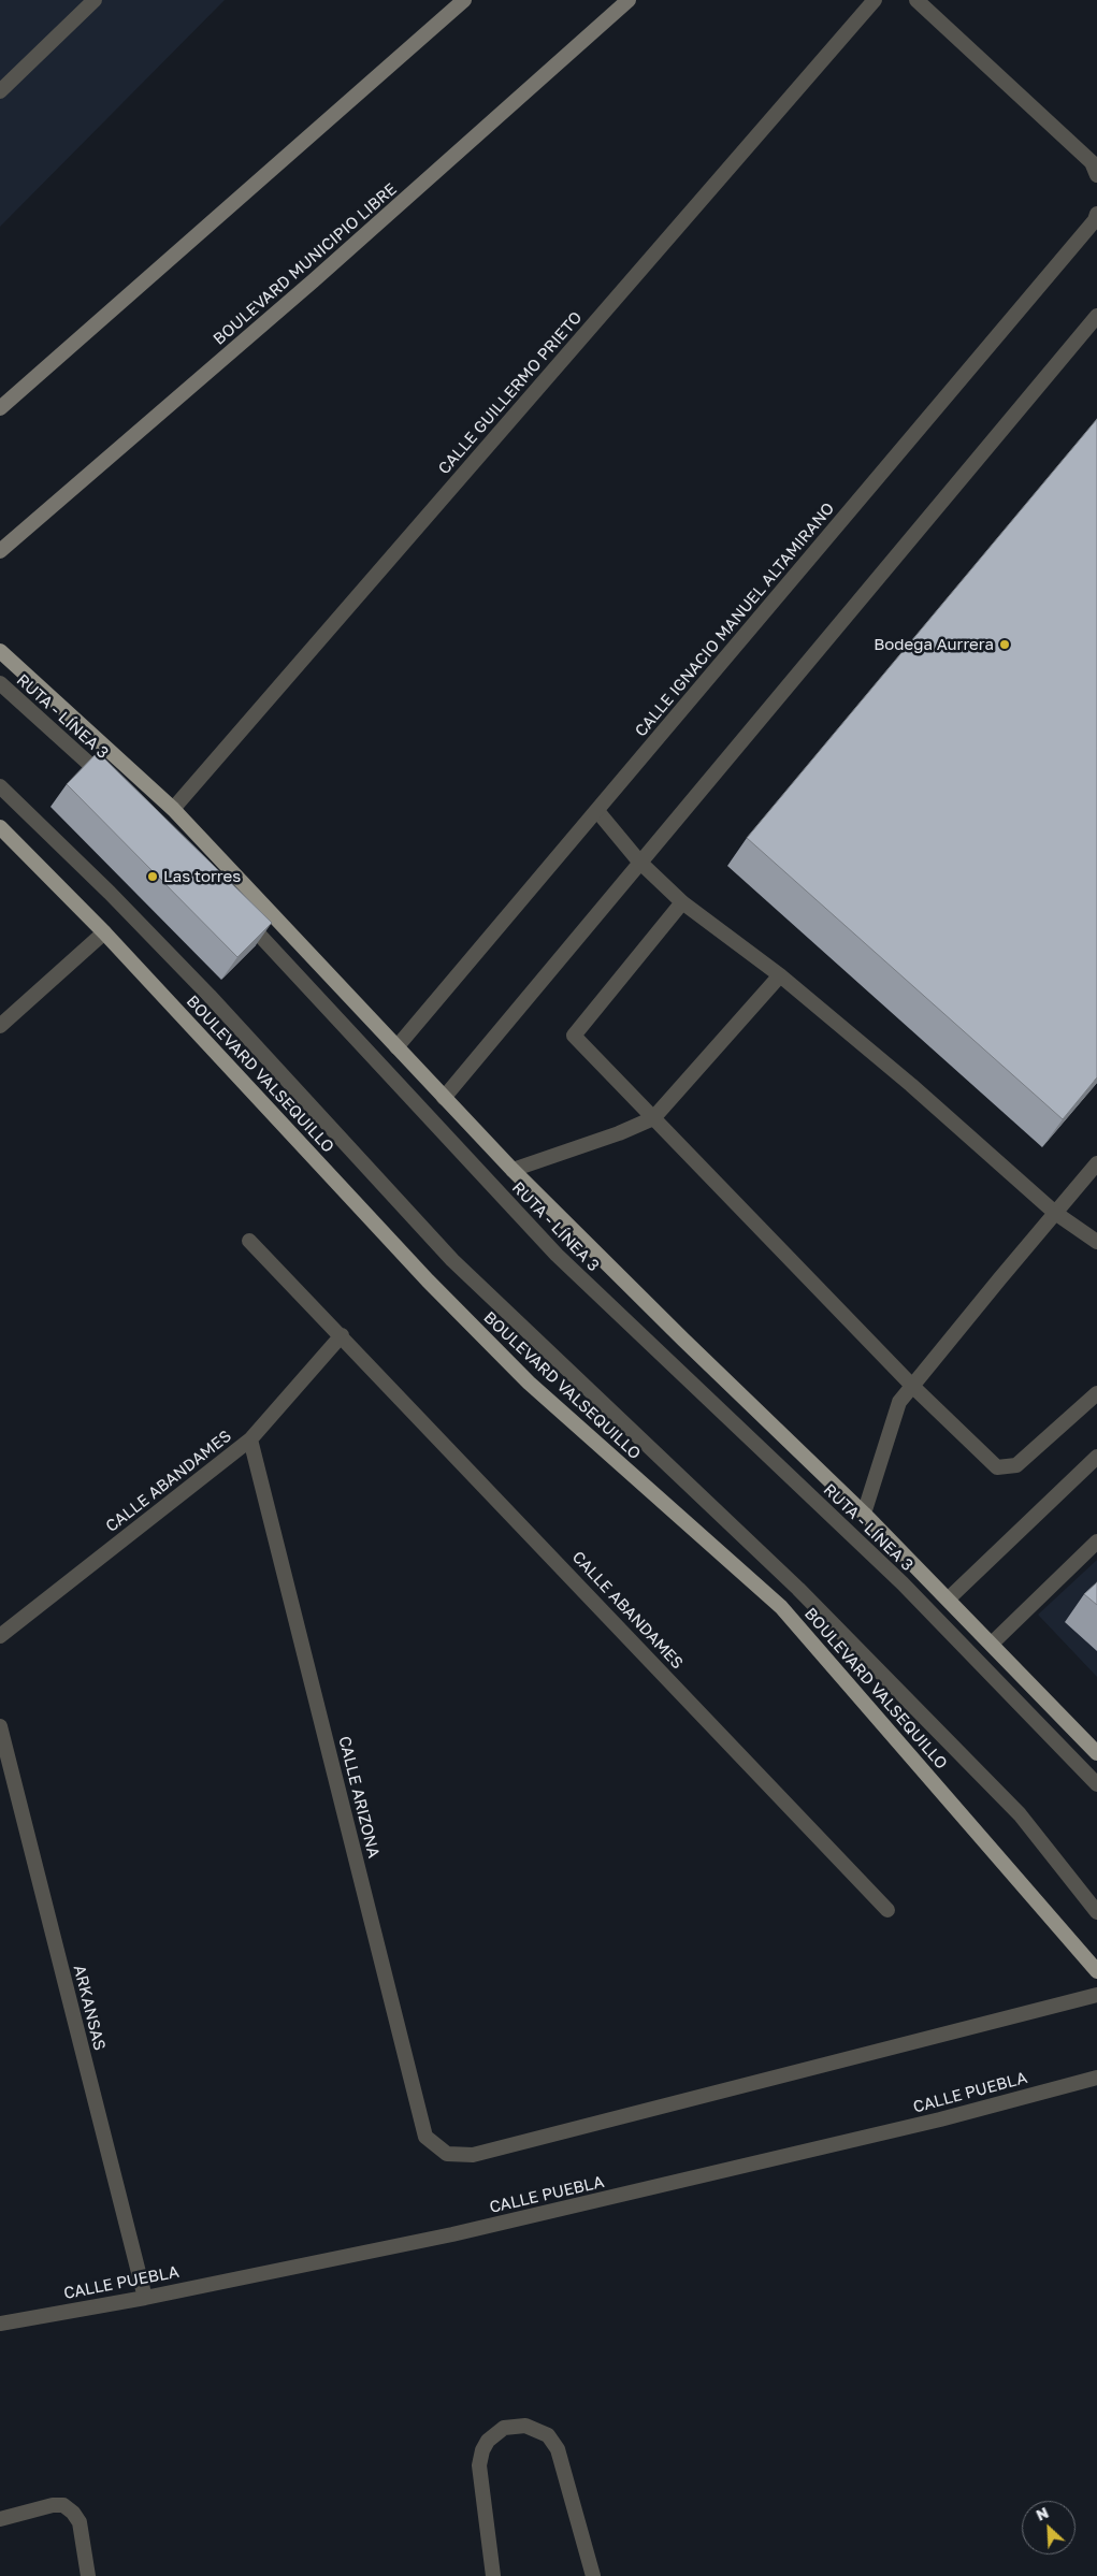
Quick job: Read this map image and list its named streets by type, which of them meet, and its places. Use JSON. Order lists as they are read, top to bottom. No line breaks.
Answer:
{"streets":{"main road":["BOULEVARD MUNICIPIO LIBRE","BOULEVARD VALSEQUILLO"],"street":["CALLE GUILLERMO PRIETO","CALLE IGNACIO MANUEL ALTAMIRANO","RUTA - LÍNEA 3","CALLE ABANDAMES","CALLE ARIZONA","ARKANSAS","CALLE PUEBLA"]},"crossings":[["CALLE ABANDAMES","CALLE ARIZONA"],["ARKANSAS","CALLE PUEBLA"]],"places":["Bodega Aurrera","Las torres"],"north":"top left"}
